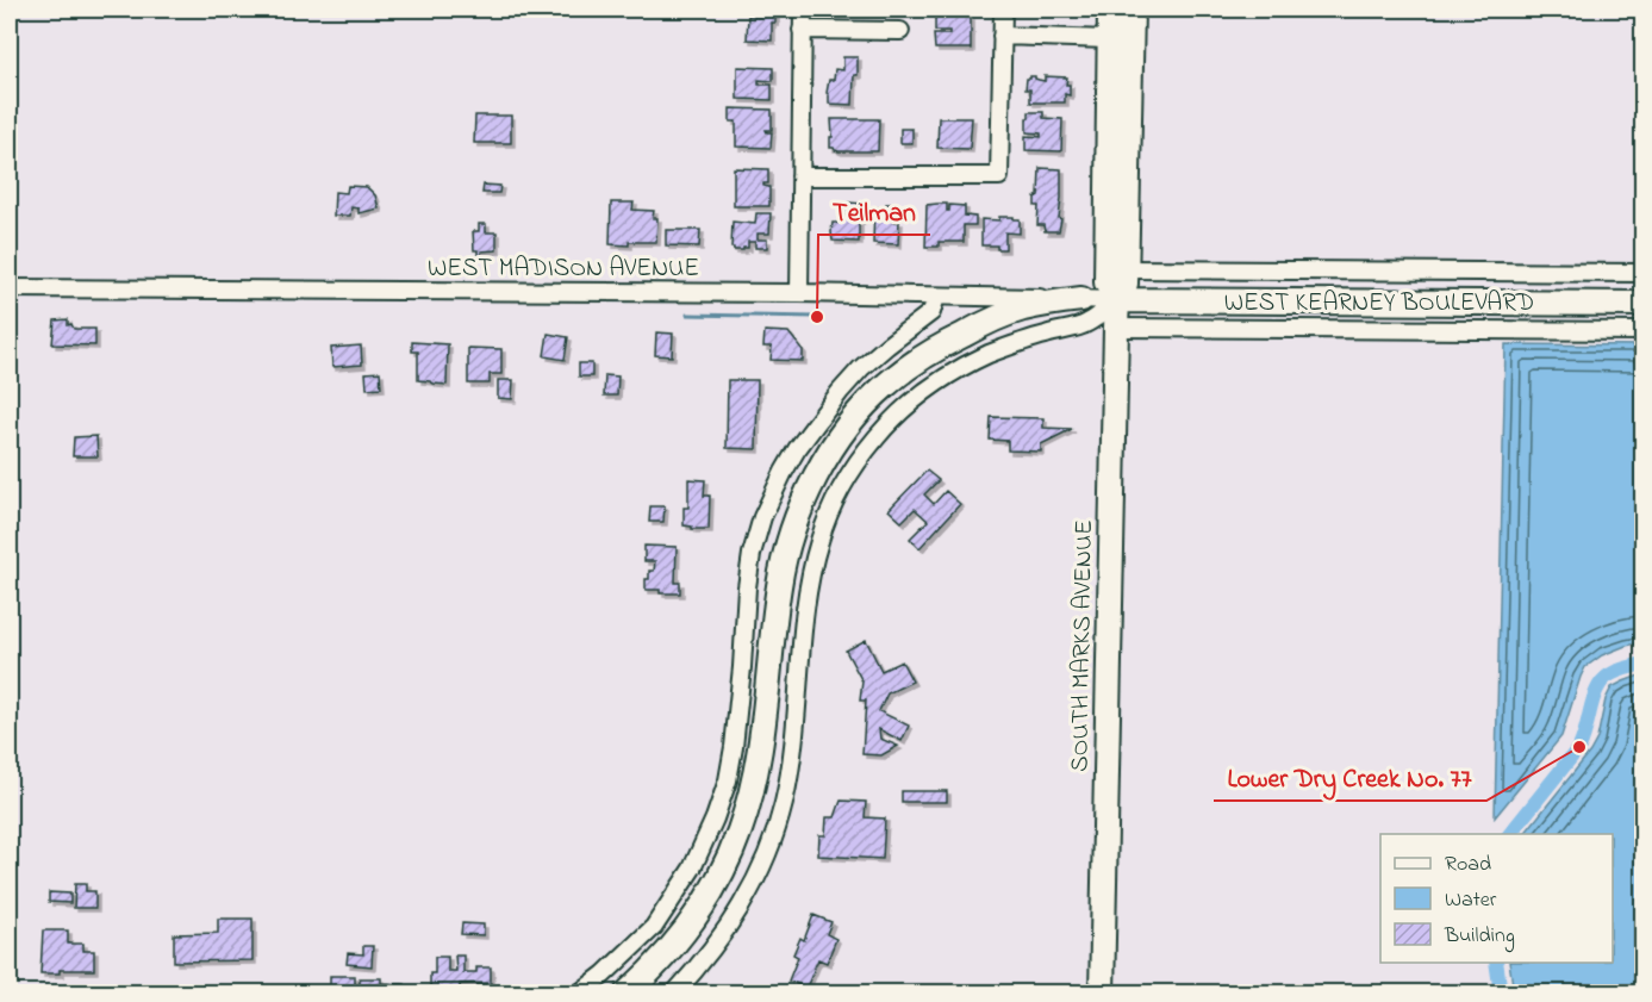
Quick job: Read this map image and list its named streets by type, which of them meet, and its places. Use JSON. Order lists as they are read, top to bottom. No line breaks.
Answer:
{"streets":{"main road":["WEST KEARNEY BOULEVARD","SOUTH MARKS AVENUE"],"street":["WEST MADISON AVENUE"]},"crossings":[["WEST MADISON AVENUE","WEST KEARNEY BOULEVARD"],["WEST MADISON AVENUE","SOUTH MARKS AVENUE"],["WEST KEARNEY BOULEVARD","SOUTH MARKS AVENUE"]],"places":["Teilman","Lower Dry Creek No. 77"],"legend":["Road","Water","Building"]}
